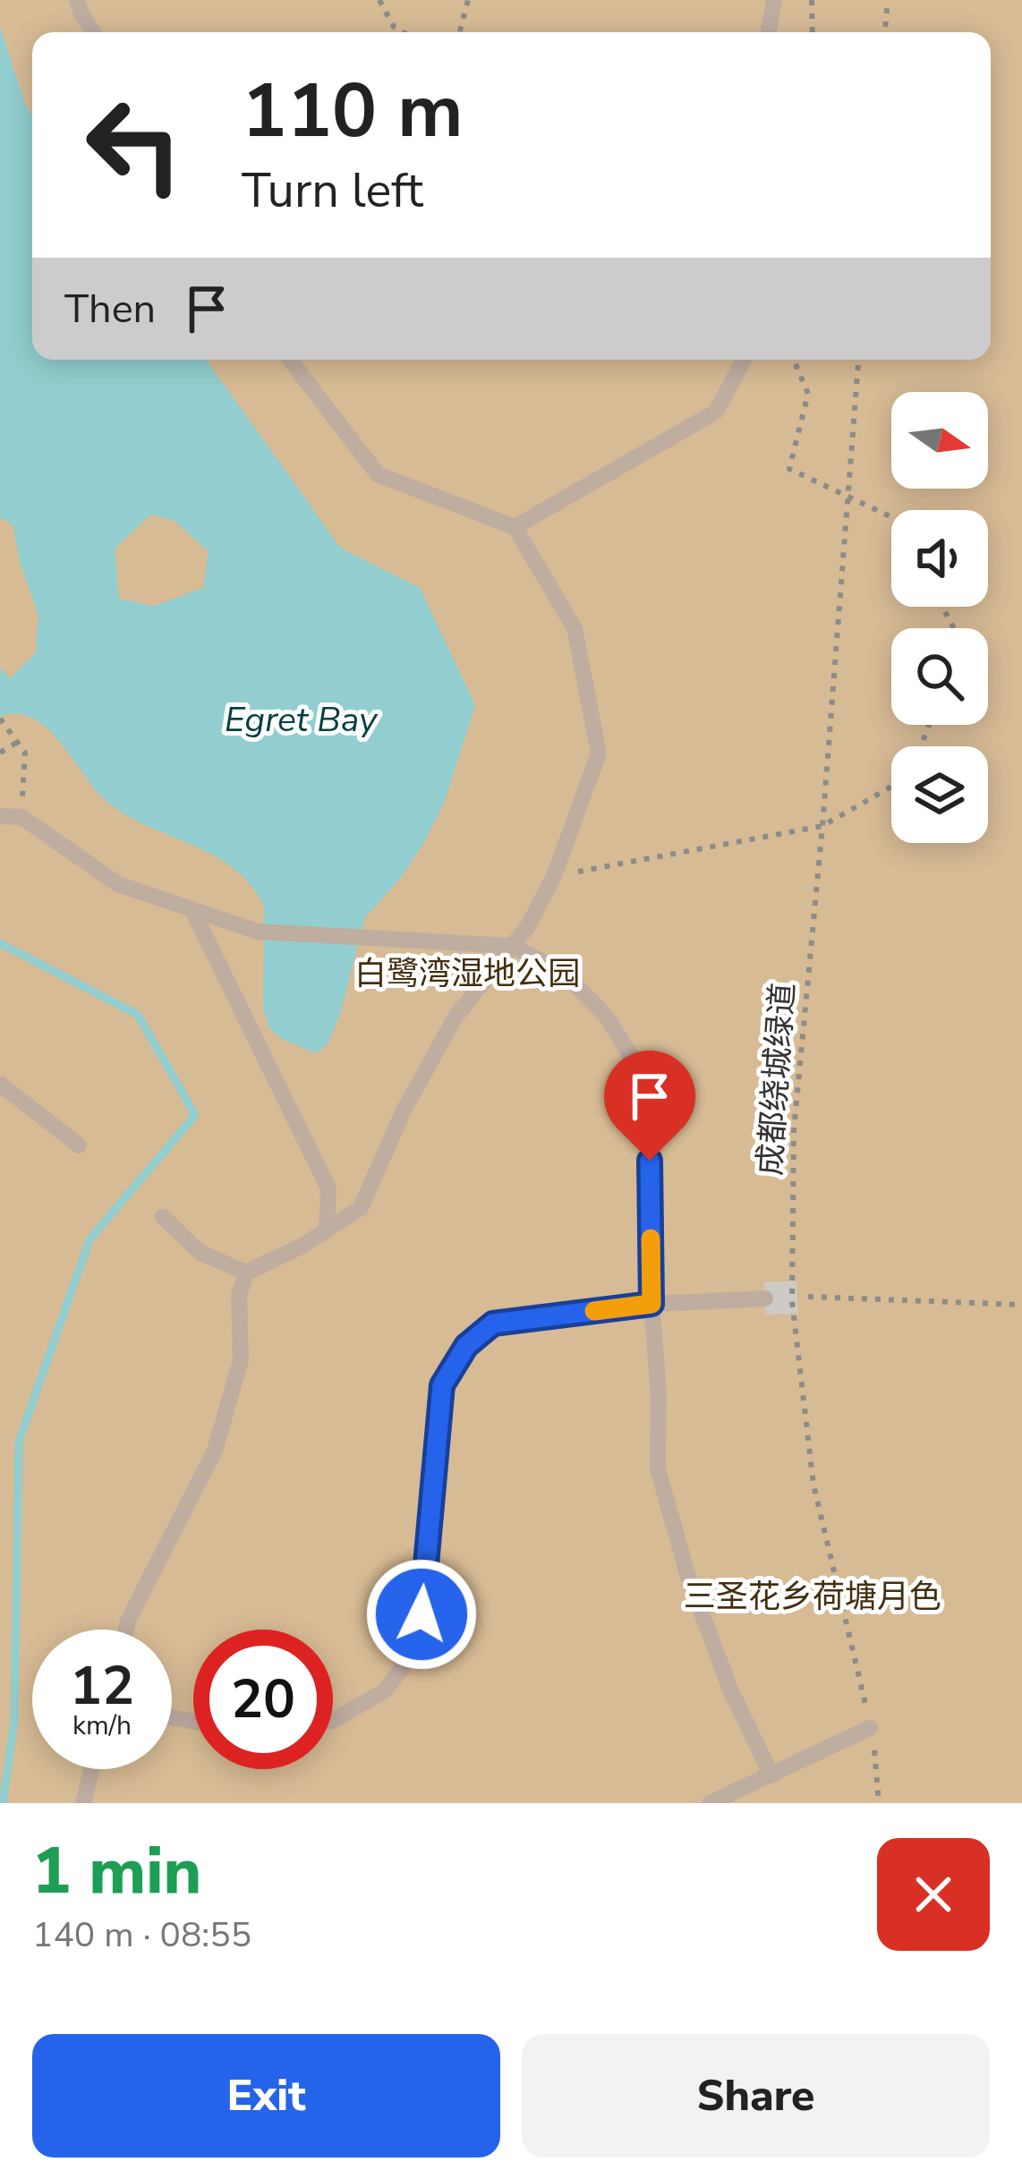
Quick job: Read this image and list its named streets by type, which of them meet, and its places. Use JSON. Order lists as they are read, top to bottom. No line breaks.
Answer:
{"streets":{"path":["成都绕城绿道"]},"water":["Egret Bay"],"parks":["白鹭湾湿地公园","三圣花乡荷塘月色"],"north":"right","page":{"turn":["110 m","Turn left"],"then":"Then","speed":"12 km/h","limit":"20","heading":["1 min","140 m · 08:55"],"buttons":["Exit","Share"]}}
